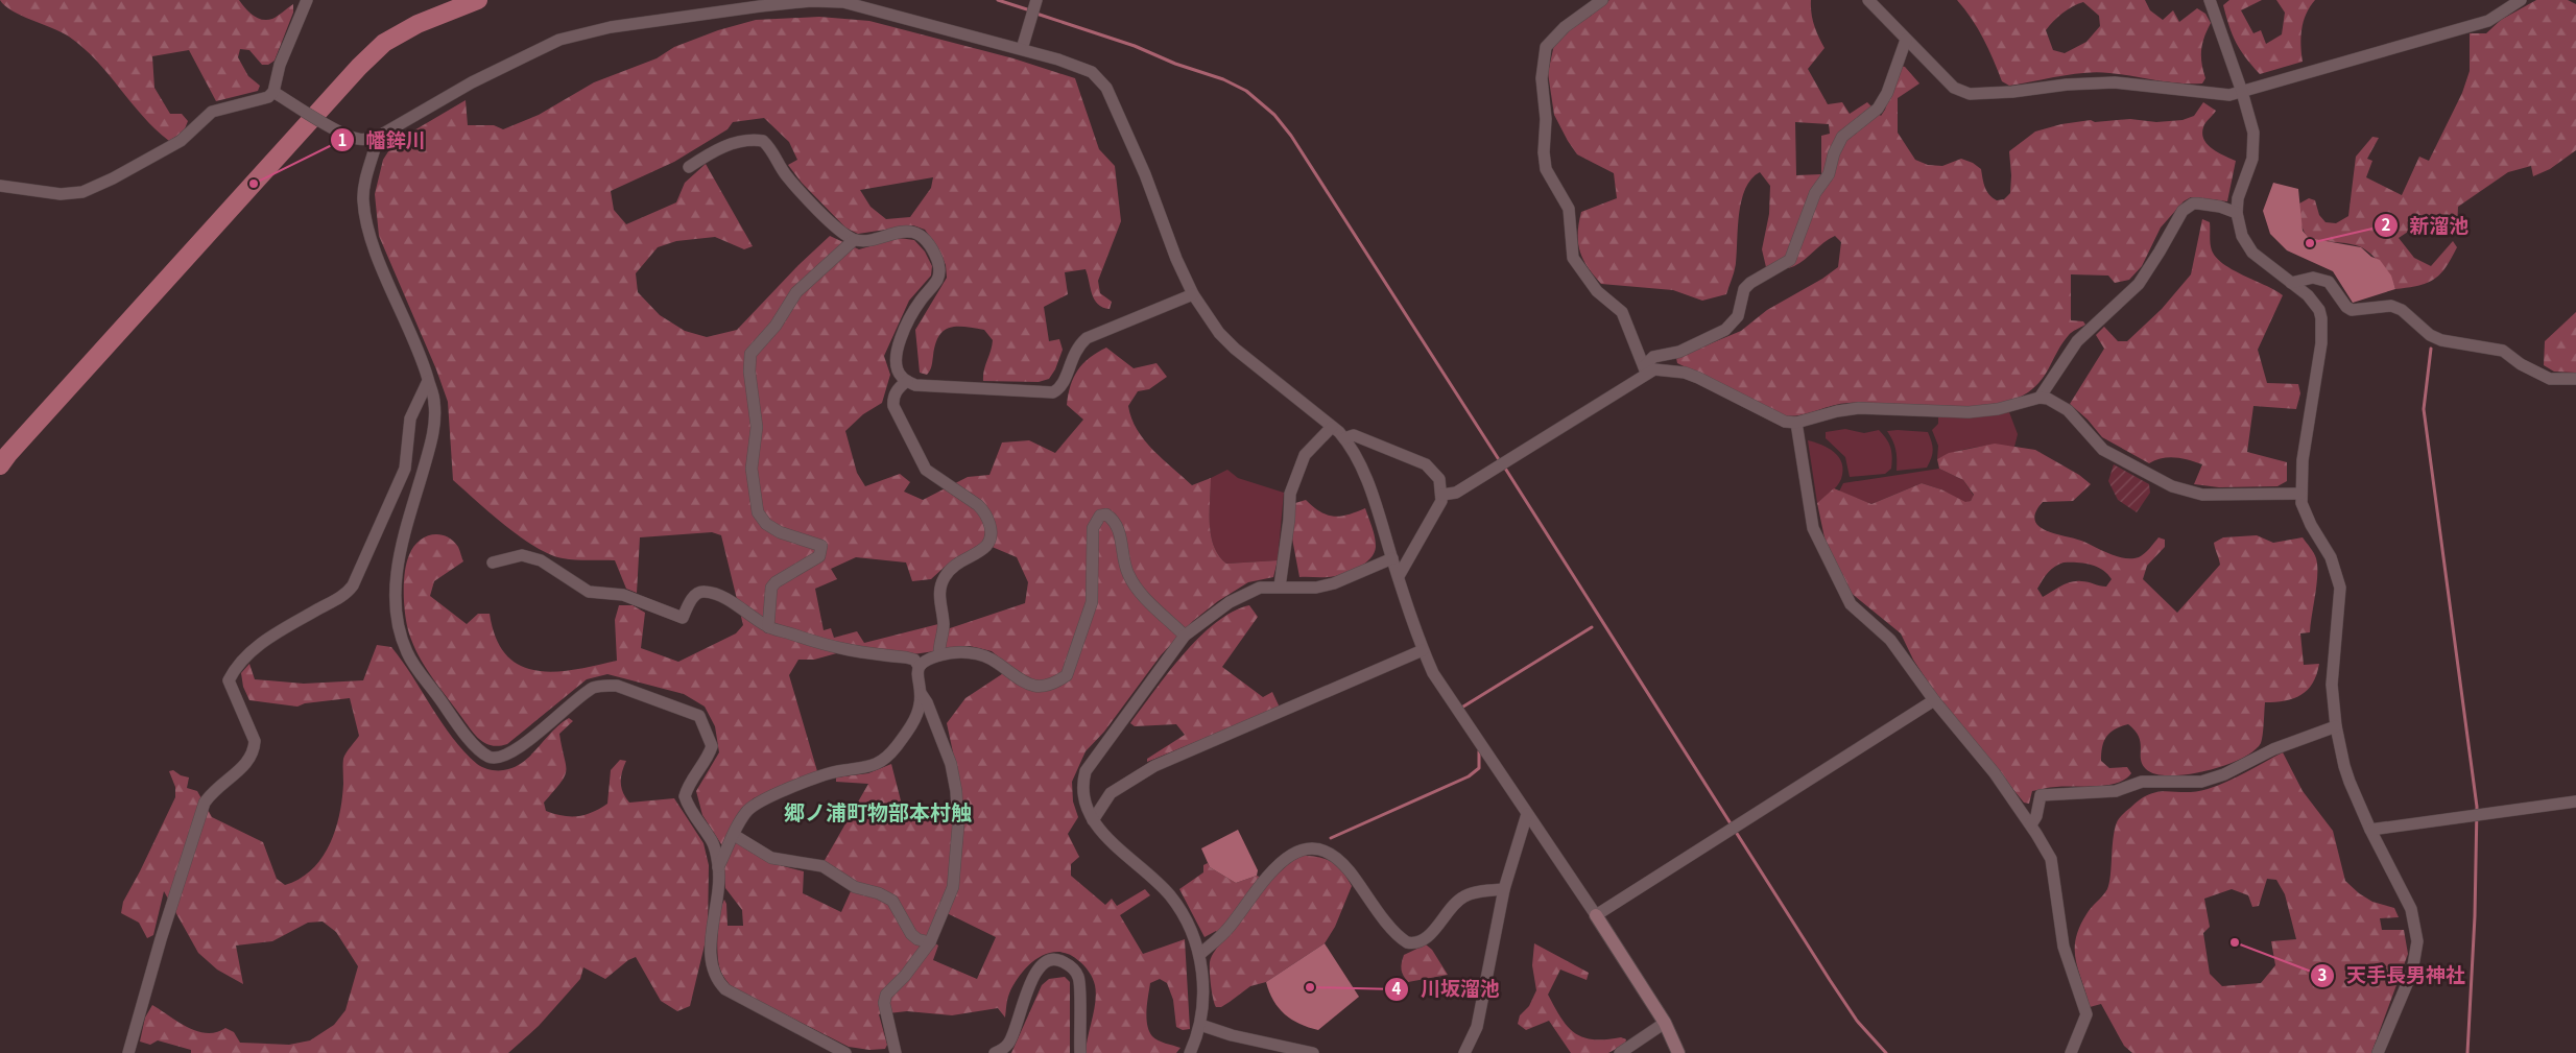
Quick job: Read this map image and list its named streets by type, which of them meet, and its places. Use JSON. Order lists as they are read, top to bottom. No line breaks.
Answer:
{"districts":["郷ノ浦町物部本村触"],"places":["幡鉾川","新溜池","天手長男神社","川坂溜池"]}
